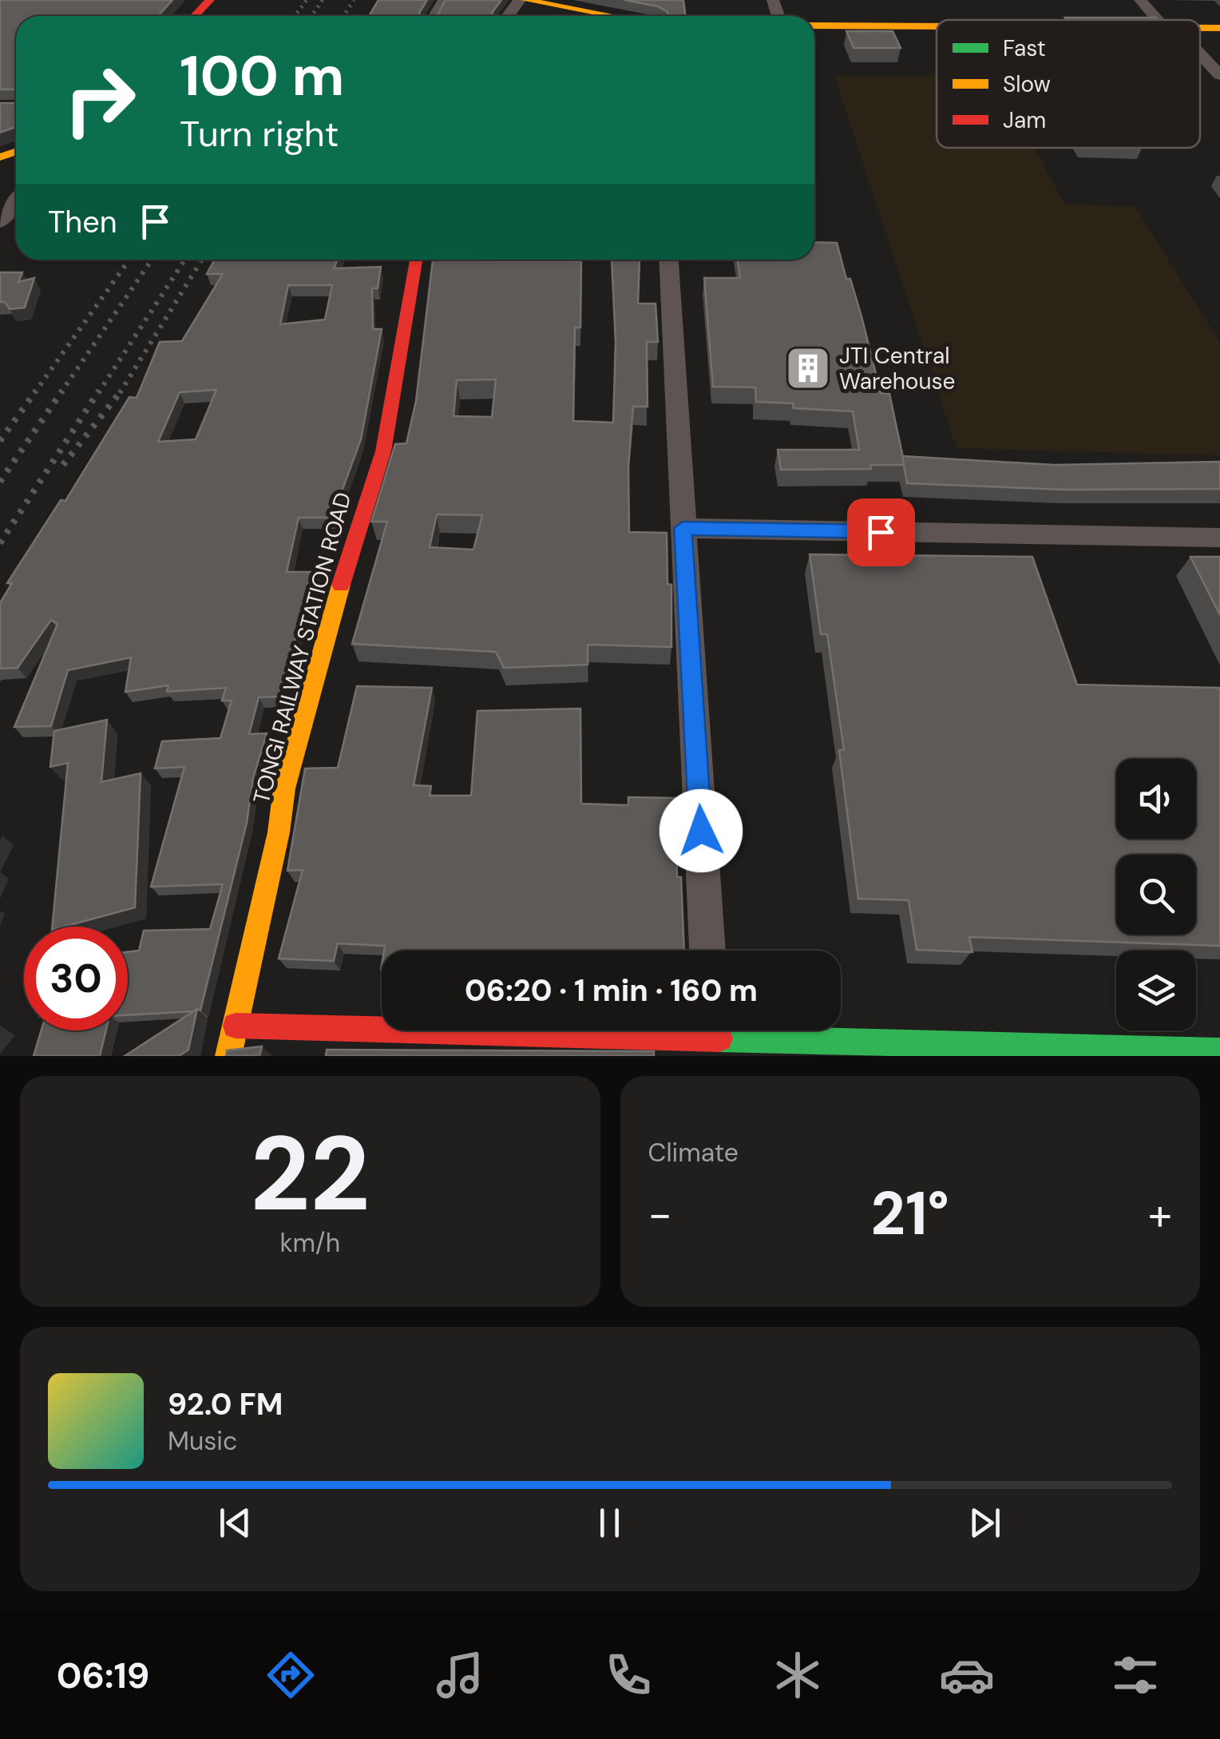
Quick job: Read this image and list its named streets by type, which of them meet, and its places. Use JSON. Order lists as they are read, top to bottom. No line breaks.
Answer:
{"streets":{"street":["TONGI RAILWAY STATION ROAD"]},"places":{"building":["JTI Central Warehouse"]},"legend":["Fast","Slow","Jam"],"page":{"turn":["100 m","Turn right"],"then":"Then","limit":"30","trip":"06:20 · 1 min · 160 m","tile":[["22","km/h"],"Climate"],"heat":["−","21°","+"],"song":["92.0 FM","Music"],"tabs":"06:19"}}
